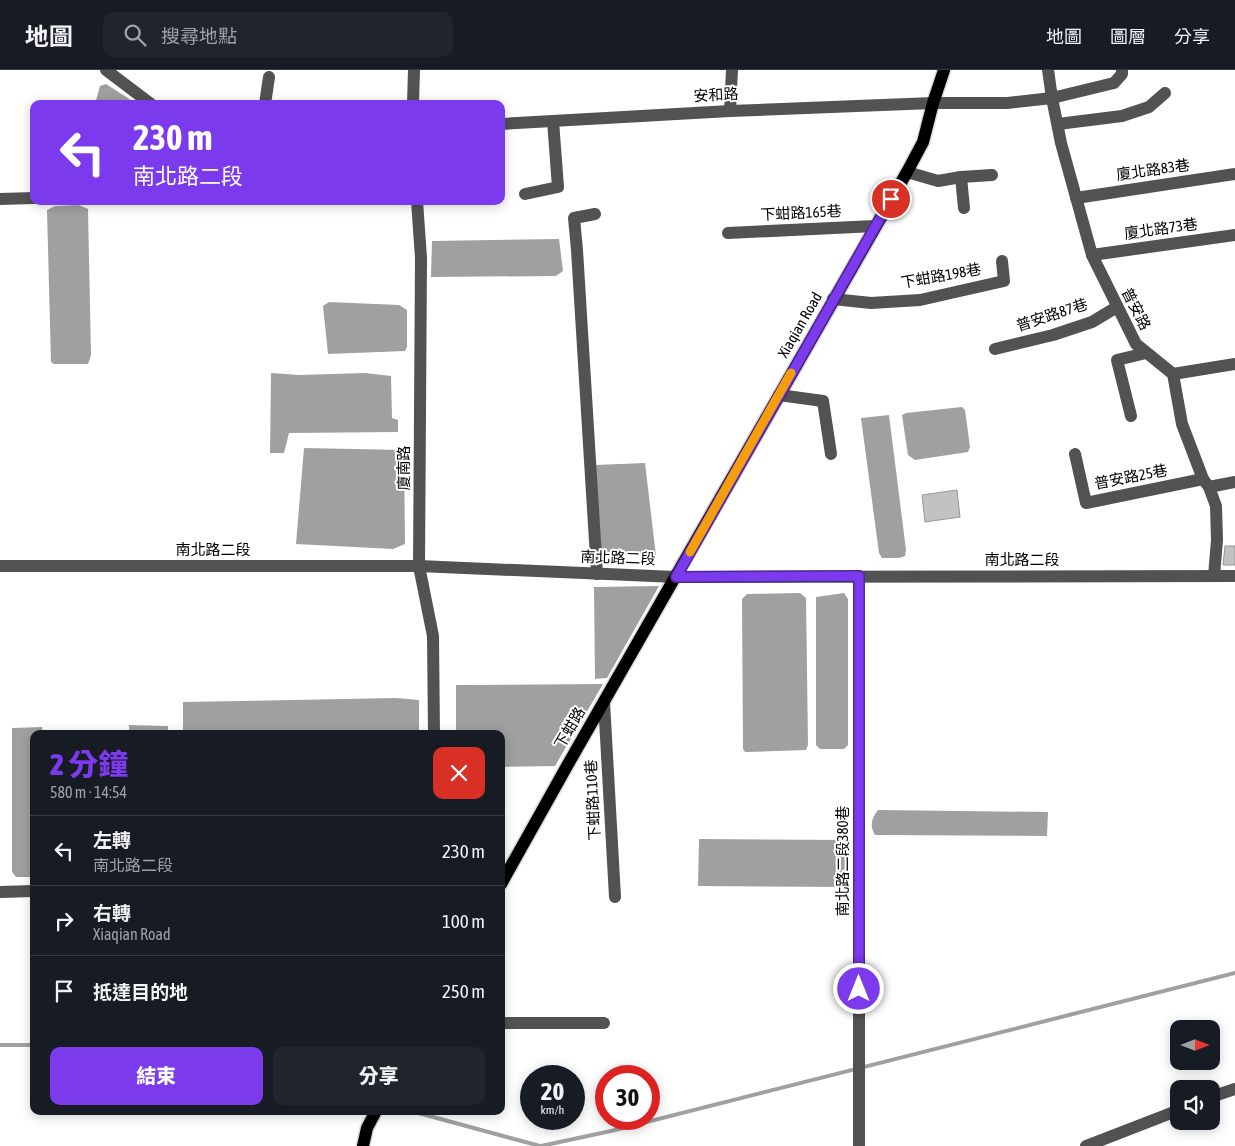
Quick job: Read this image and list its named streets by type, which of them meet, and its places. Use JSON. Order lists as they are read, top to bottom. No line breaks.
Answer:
{"streets":{"main road":["Xiaqian Road","下蚶路"],"street":["安和路","廈北路83巷","下蚶路165巷","廈北路73巷","下蚶路198巷","普安路","普安路87巷","廈南路","普安路25巷","南北路二段","下蚶路110巷","南北路二段380巷"]},"crossings":[["安和路","普安路"],["安和路","Xiaqian Road"],["廈北路83巷","普安路"],["下蚶路165巷","Xiaqian Road"],["廈北路73巷","普安路"],["下蚶路198巷","Xiaqian Road"],["普安路","普安路87巷"],["Xiaqian Road","南北路二段"],["Xiaqian Road","下蚶路"],["廈南路","南北路二段"],["南北路二段","下蚶路"],["南北路二段","南北路二段380巷"],["下蚶路","下蚶路110巷"]],"north":"right","page":{"header":"地圖","search":"搜尋地點","nav":["地圖","圖層","分享"],"turn":["230 m","南北路二段"],"heading":["2 分鐘","580 m · 14:54"],"list":[{"name":"左轉","note":"南北路二段","value":"230 m"},{"name":"右轉","note":"Xiaqian Road","value":"100 m"},{"name":"抵達目的地","value":"250 m"}],"buttons":["結束","分享"],"speed":"20 km/h","limit":"30"}}
